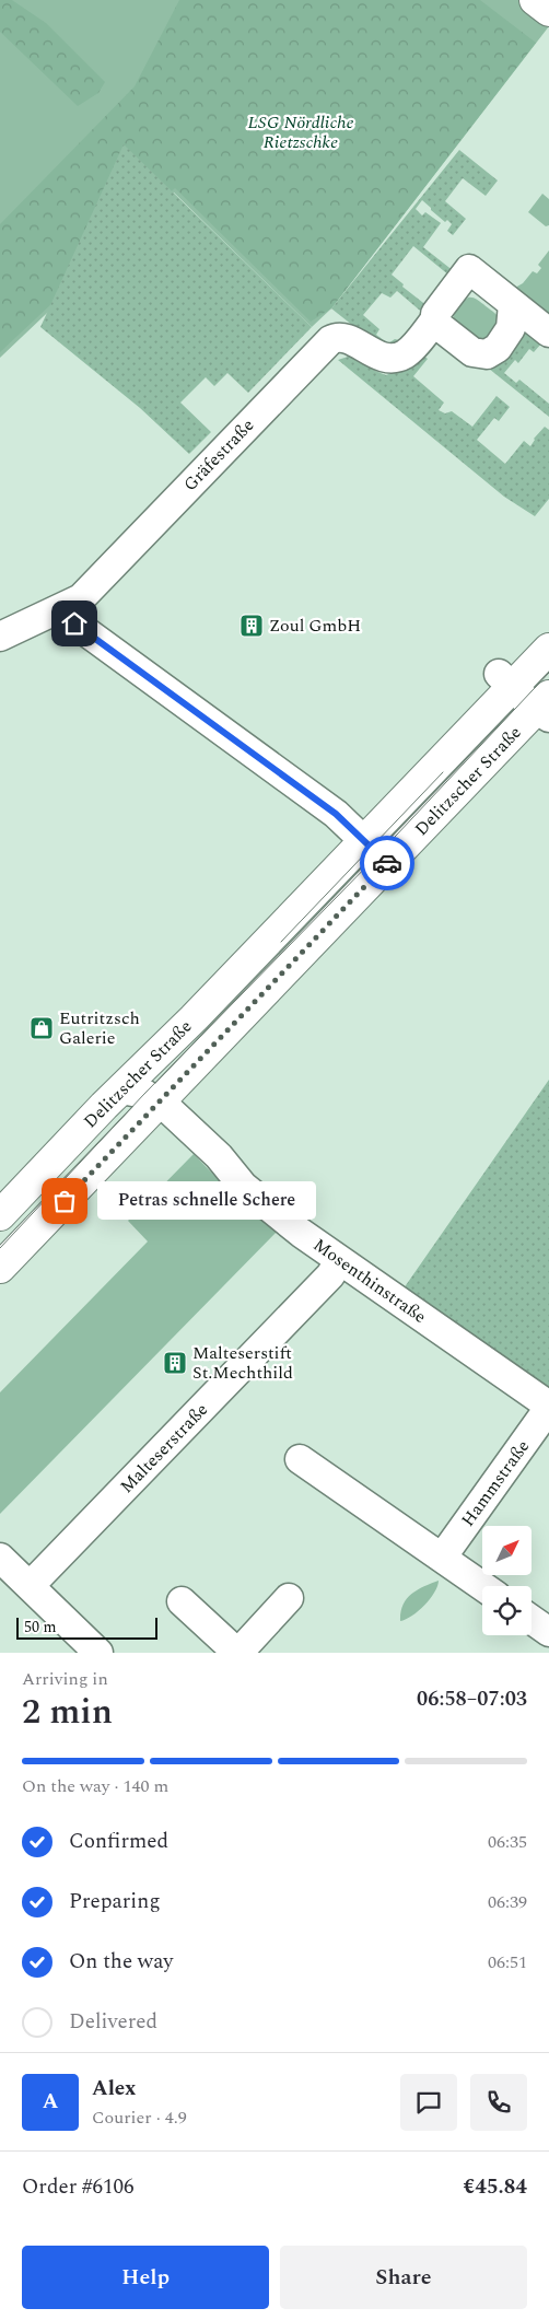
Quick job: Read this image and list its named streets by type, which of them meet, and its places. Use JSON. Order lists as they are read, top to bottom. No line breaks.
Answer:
{"streets":{"main road":["Delitzscher Straße"],"street":["Gräfestraße","Mosenthinstraße","Malteserstraße","Hammstraße"]},"crossings":[["Delitzscher Straße","Mosenthinstraße"],["Mosenthinstraße","Malteserstraße"],["Mosenthinstraße","Hammstraße"]],"parks":["LSG Nördliche Rietzschke"],"places":{"building":["Zoul GmbH","Malteserstift St.Mechthild"],"shop":["Eutritzsch Galerie"],"other":["Petras schnelle Schere"]},"scale_bar":"50 m","north":"top right","page":{"bubble":"Petras schnelle Schere","scale":"50 m","heading":["2 min","Arriving in","06:58–07:03"],"panel":["Alex","Courier · 4.9","Order #6106","€45.84"],"bar":"On the way · 140 m","list":[["Confirmed","06:35"],["Preparing","06:39"],["On the way","06:51"],"Delivered"],"round":"A","buttons":["Help","Share"]}}
